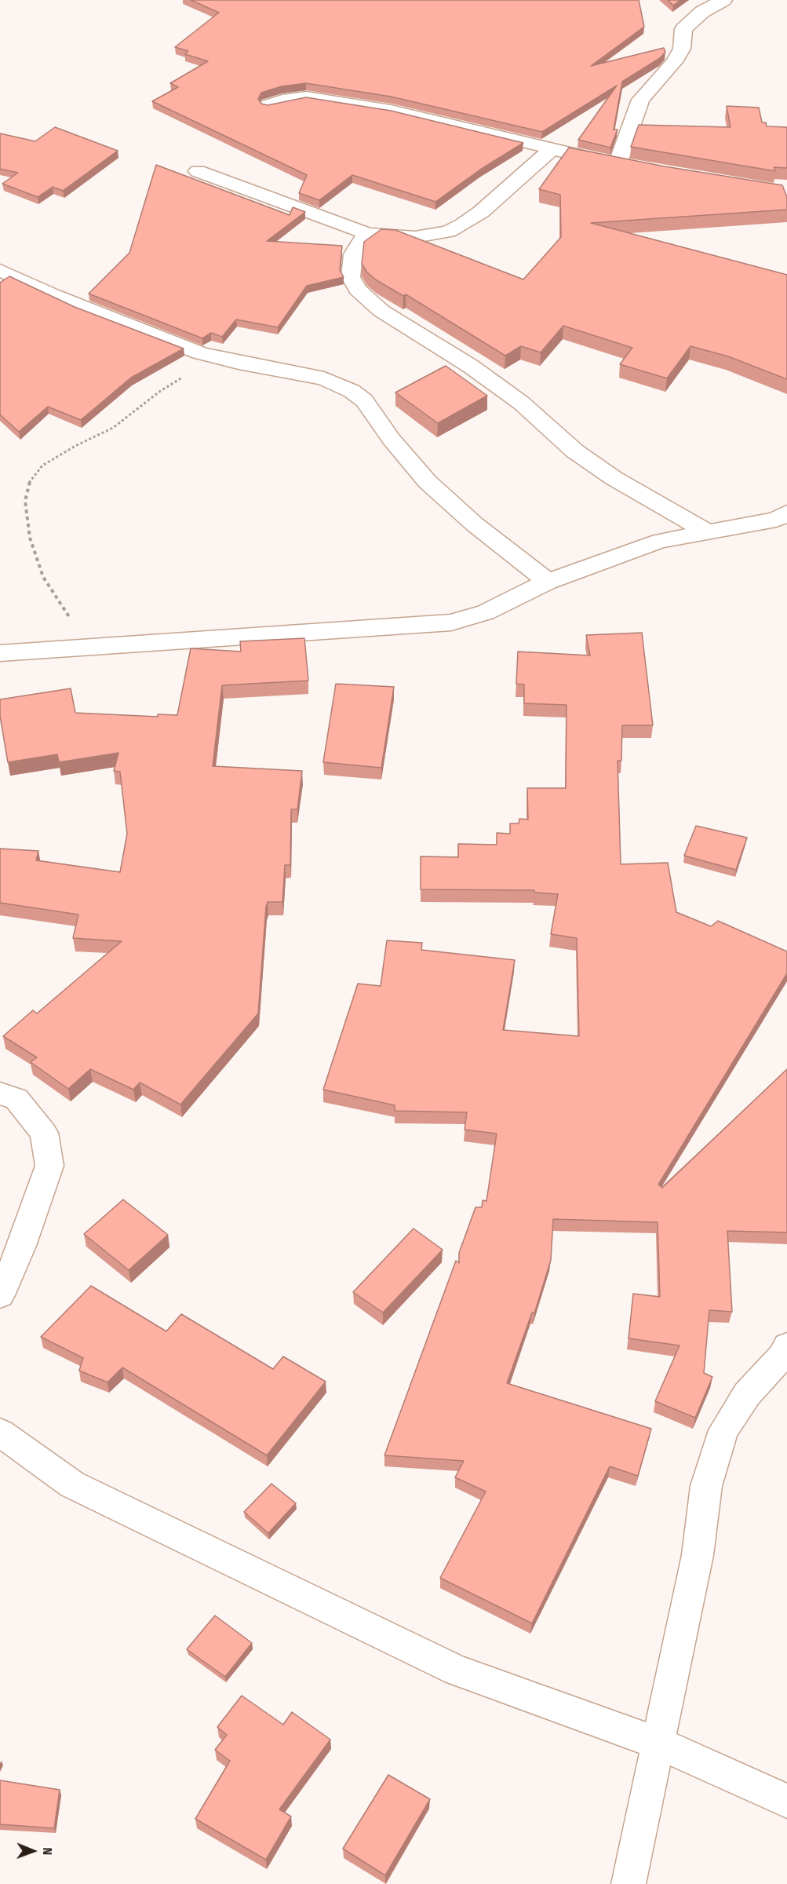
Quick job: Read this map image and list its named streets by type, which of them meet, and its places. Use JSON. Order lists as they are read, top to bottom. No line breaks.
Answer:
{"north":"right"}
